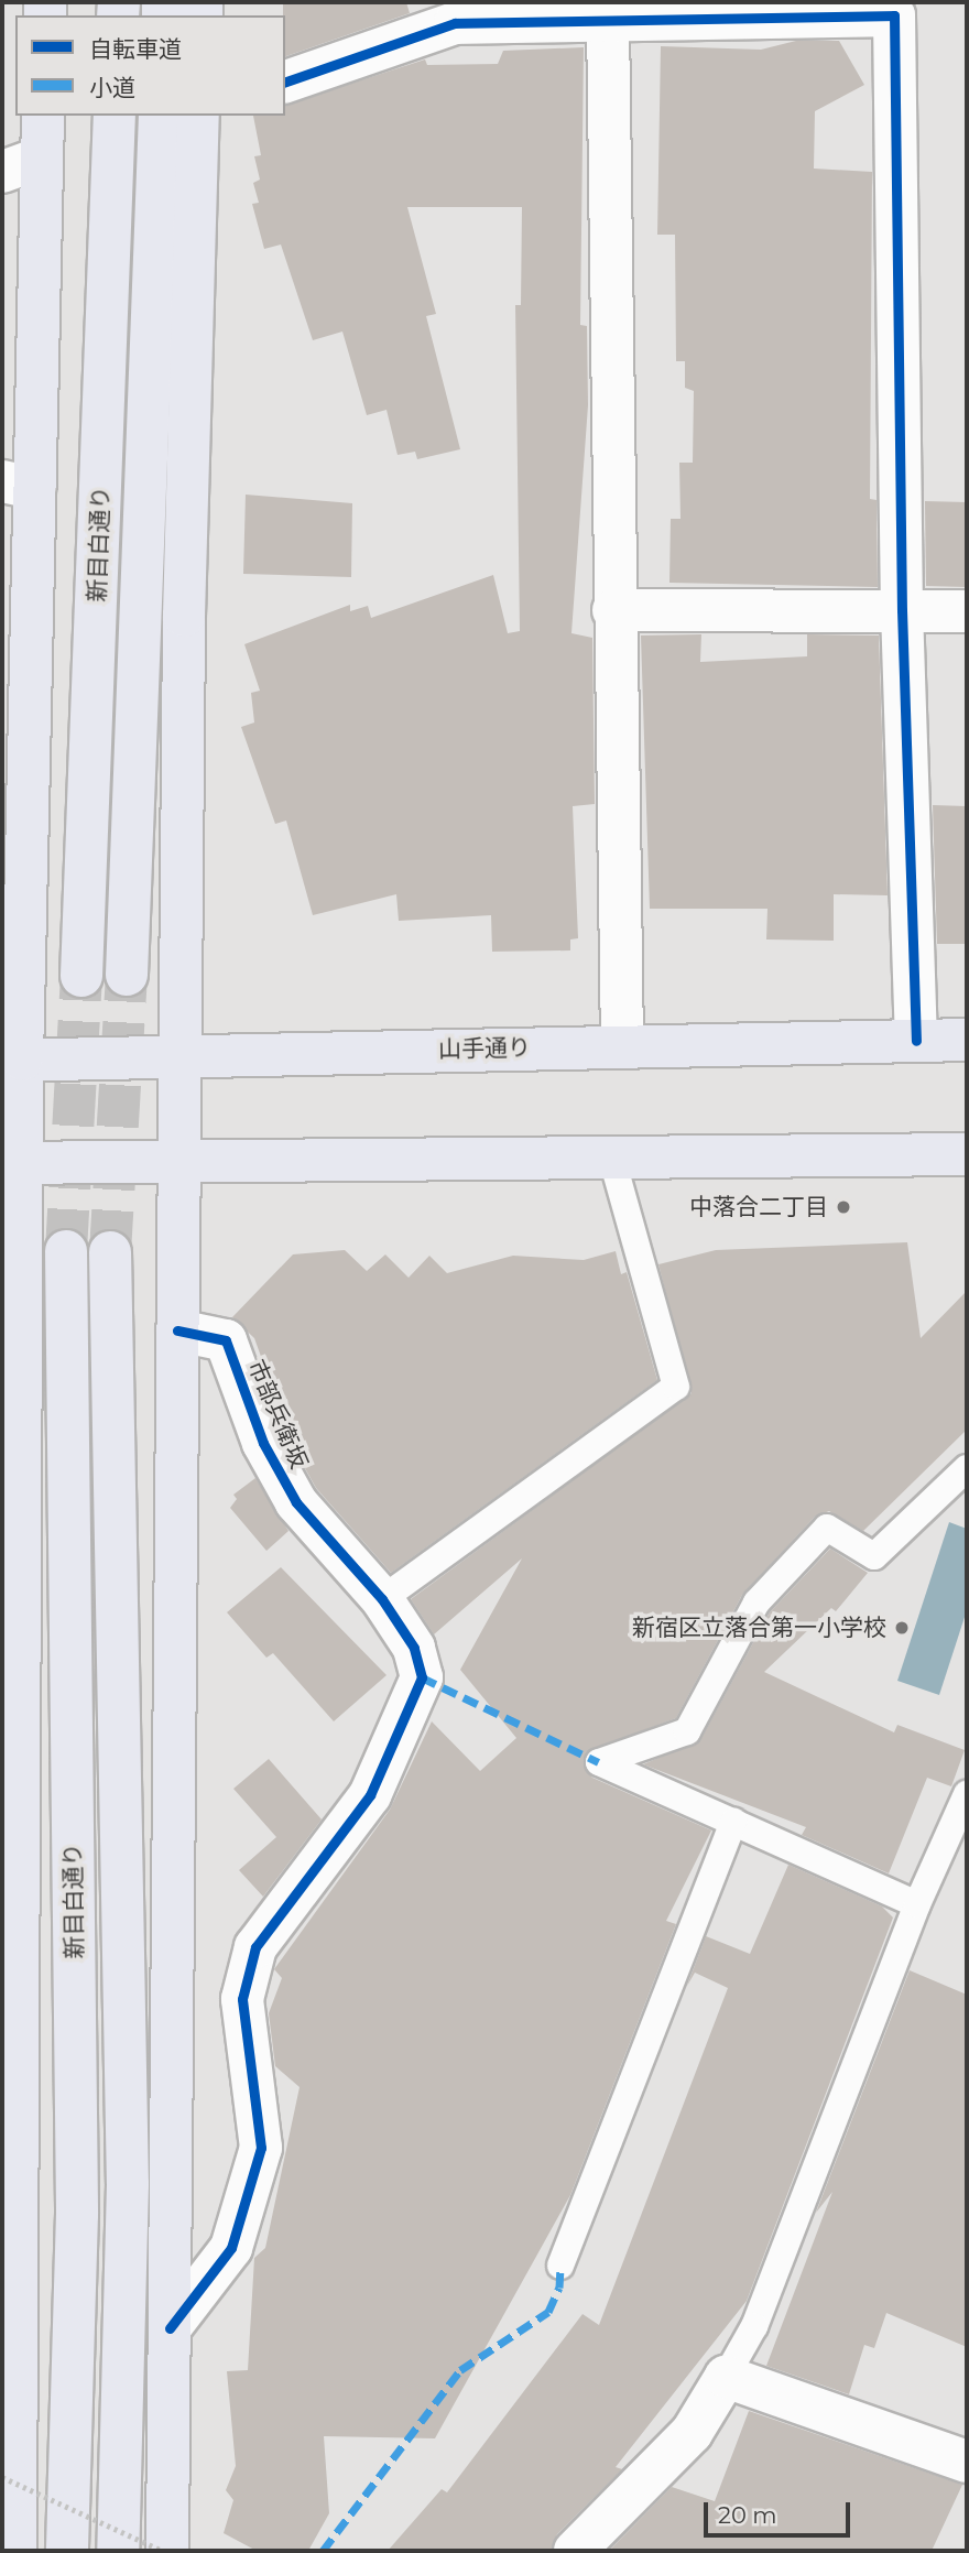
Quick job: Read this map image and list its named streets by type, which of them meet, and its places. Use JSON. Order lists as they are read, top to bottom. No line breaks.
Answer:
{"streets":{"main road":["新目白通り","山手通り"],"street":["市部兵衛坂"]},"places":["中落合二丁目","新宿区立落合第一小学校"],"legend":["自転車道","小道"],"scale_bar":"20 m"}
